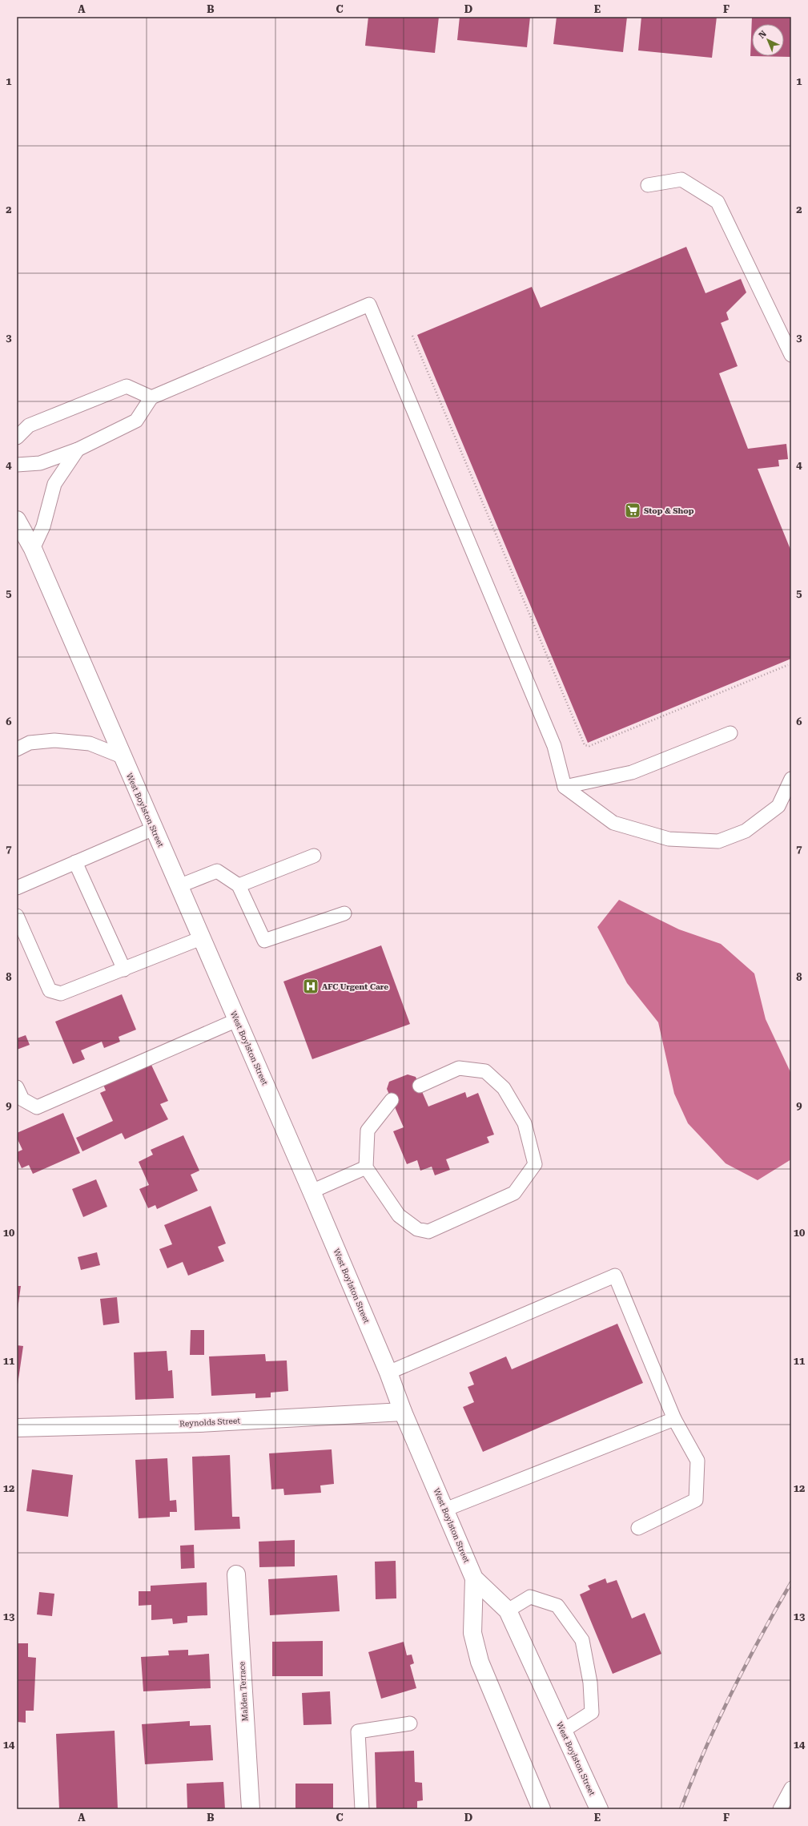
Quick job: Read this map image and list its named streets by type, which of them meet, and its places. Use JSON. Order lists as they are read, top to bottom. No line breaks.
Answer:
{"streets":{"main road":["West Boylston Street","Reynolds Street","Malden Terrace"]},"crossings":[["West Boylston Street","Reynolds Street"]],"places":{"supermarket":["Stop & Shop"],"hospital":["AFC Urgent Care"]},"north":"top left","grid":{"columns":["A","B","C","D","E","F"],"rows":["1","2","3","4","5","6","7","8","9","10","11","12","13","14"]}}
